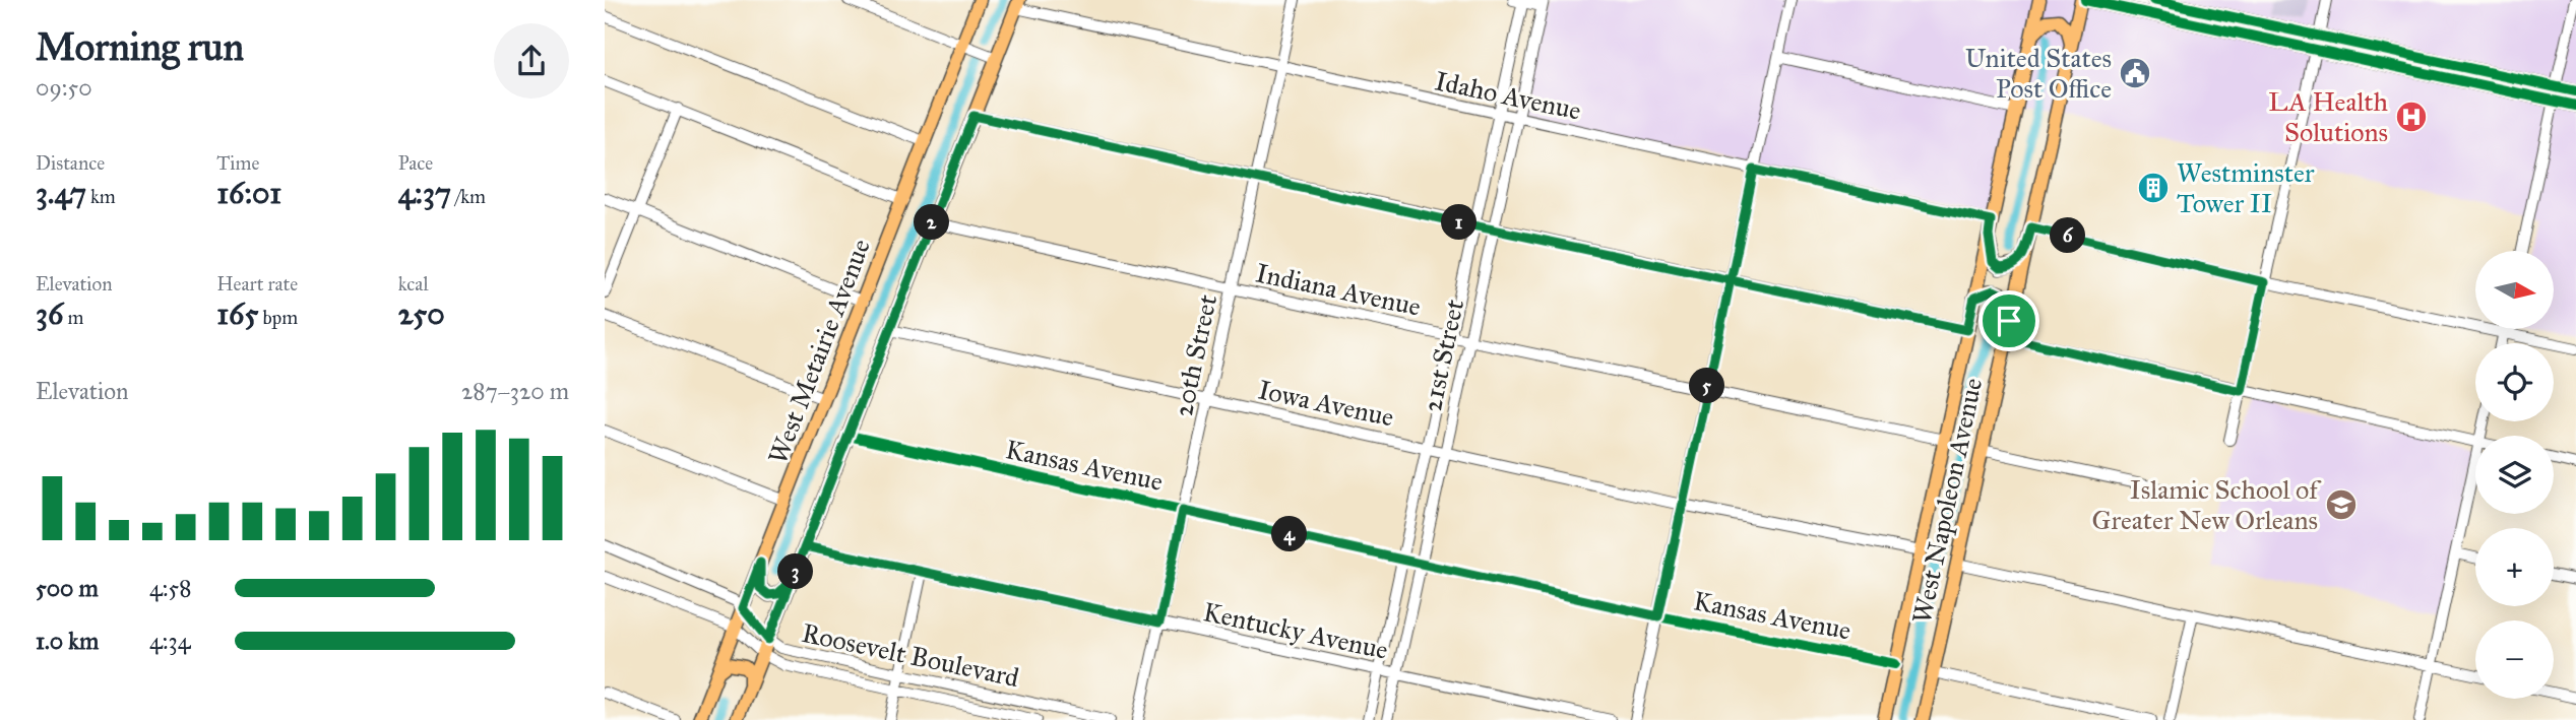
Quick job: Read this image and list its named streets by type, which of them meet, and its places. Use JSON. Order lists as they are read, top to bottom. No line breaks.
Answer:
{"streets":{"main road":["West Metairie Avenue","West Napoleon Avenue"],"street":["Idaho Avenue","Indiana Avenue","20th Street","21st Street","Iowa Avenue","Kansas Avenue","Kentucky Avenue","Roosevelt Boulevard"]},"crossings":[["Idaho Avenue","20th Street"],["Idaho Avenue","21st Street"],["Idaho Avenue","West Napoleon Avenue"],["Indiana Avenue","20th Street"],["Indiana Avenue","21st Street"],["Indiana Avenue","West Napoleon Avenue"],["West Metairie Avenue","Roosevelt Boulevard"],["20th Street","Iowa Avenue"],["20th Street","Kansas Avenue"],["20th Street","Kentucky Avenue"],["21st Street","Iowa Avenue"],["21st Street","Kansas Avenue"],["21st Street","Kentucky Avenue"],["Iowa Avenue","West Napoleon Avenue"],["Kansas Avenue","West Napoleon Avenue"]],"places":{"public building":["United States Post Office"],"hospital":["LA Health Solutions"],"building":["Westminster Tower II"],"school or university":["Islamic School of Greater New Orleans"]},"north":"right","page":{"heading":["Morning run","09:50"],"stats":[["Distance","3.47 km"],["Time","16:01"],["Pace","4:37 /km"],["Elevation","36 m"],["Heart rate","165 bpm"],["kcal","250"]],"pins":["1","2","6","5","4","3"],"map_buttons":["+","−"],"chart":["Elevation","287–320 m"],"list":[{"name":"500 m","note":"4:58"},{"name":"1.0 km","note":"4:34"}]}}
